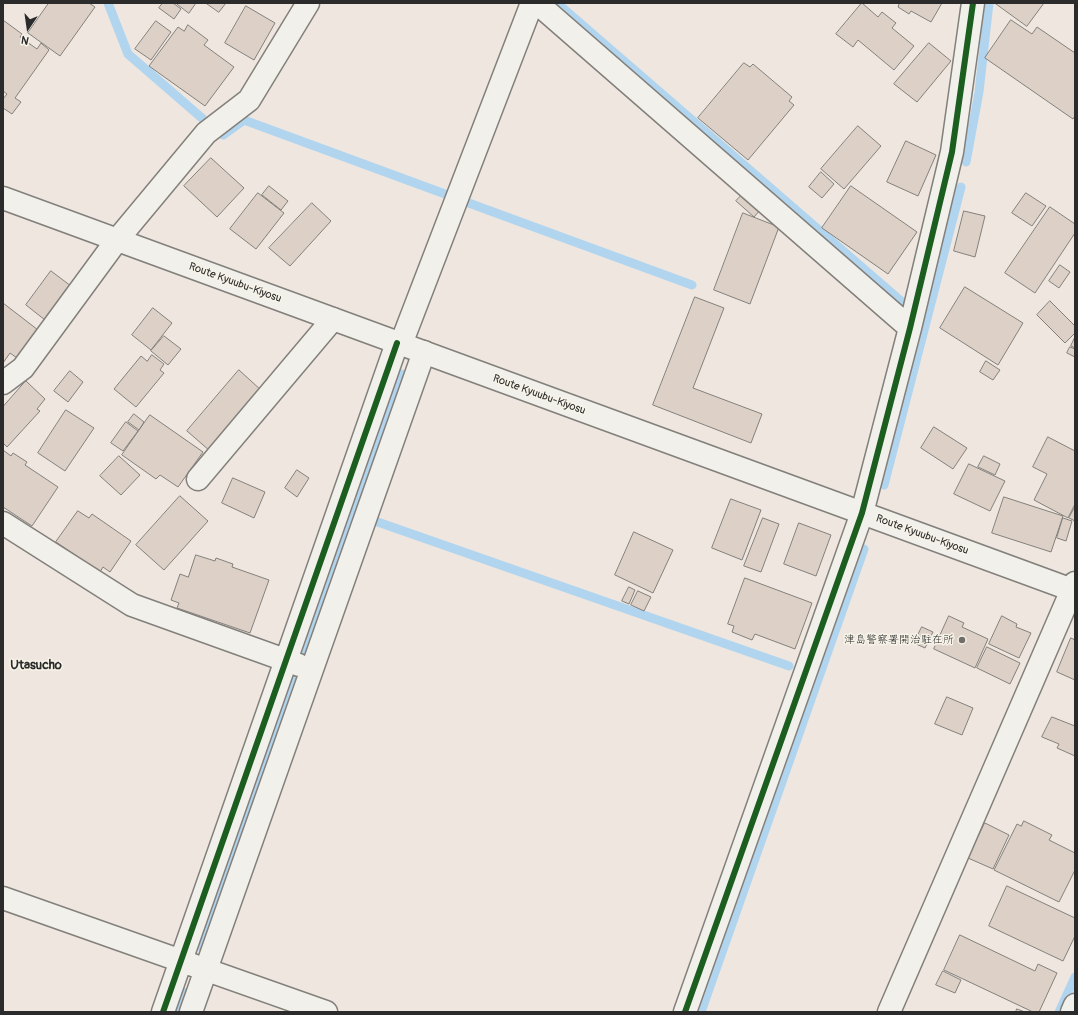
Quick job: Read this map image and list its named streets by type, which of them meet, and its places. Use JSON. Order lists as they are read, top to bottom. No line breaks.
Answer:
{"streets":{"street":["Route Kyuubu-Kiyosu"]},"districts":["Utasucho"],"places":["津島警察署開治駐在所"],"north":"bottom"}
